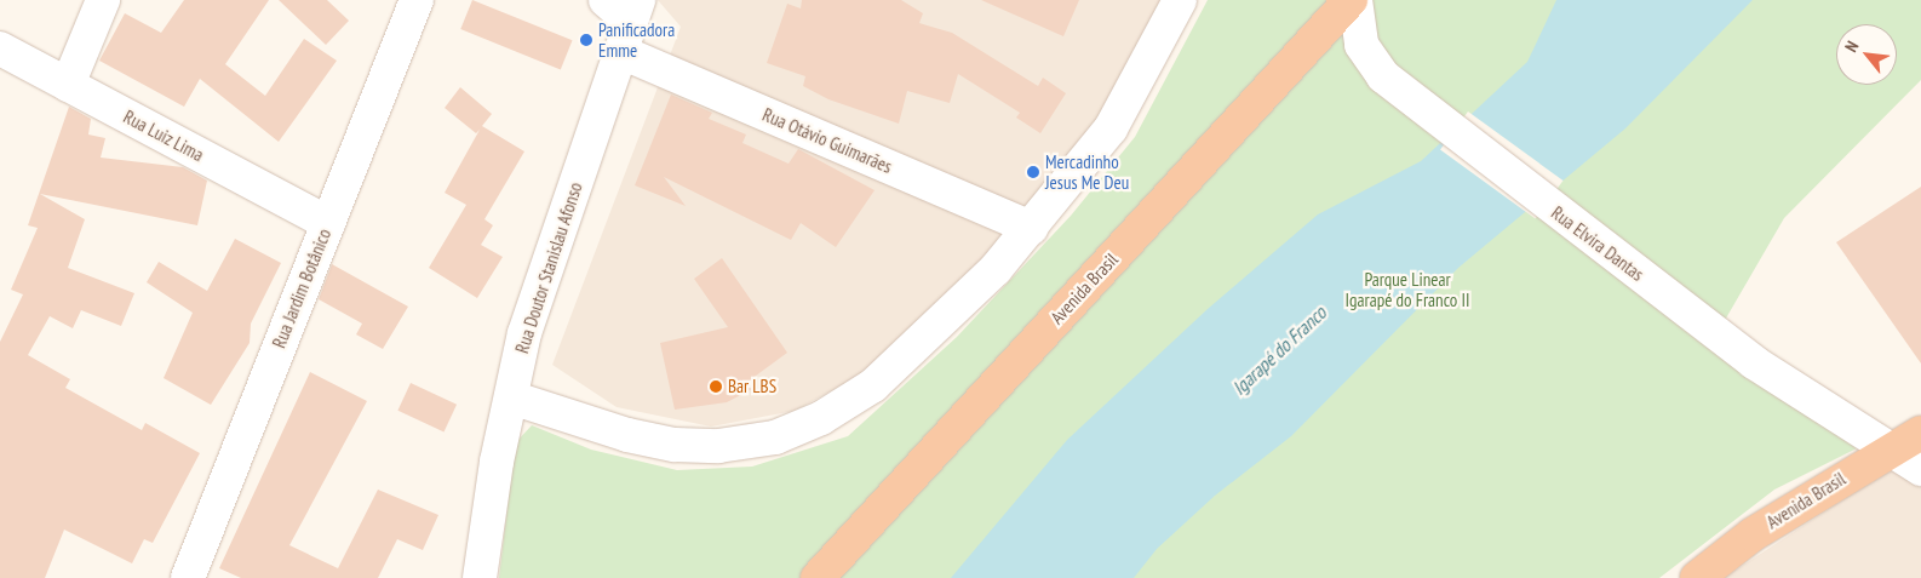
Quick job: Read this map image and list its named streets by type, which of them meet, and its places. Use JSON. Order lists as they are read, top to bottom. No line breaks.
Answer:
{"streets":{"highway":["Avenida Brasil"],"street":["Rua Luiz Lima","Rua Otávio Guimarães","Rua Elvira Dantas","Rua Doutor Stanislau Afonso","Rua Jardim Botânico"]},"crossings":[["Rua Luiz Lima","Rua Jardim Botânico"],["Rua Otávio Guimarães","Rua Doutor Stanislau Afonso"],["Rua Elvira Dantas","Avenida Brasil"]],"water":["Igarapé do Franco"],"parks":["Parque Linear Igarapé do Franco II"],"places":["Panificadora Emme","Mercadinho Jesus Me Deu","Bar LBS"],"north":"top left"}
